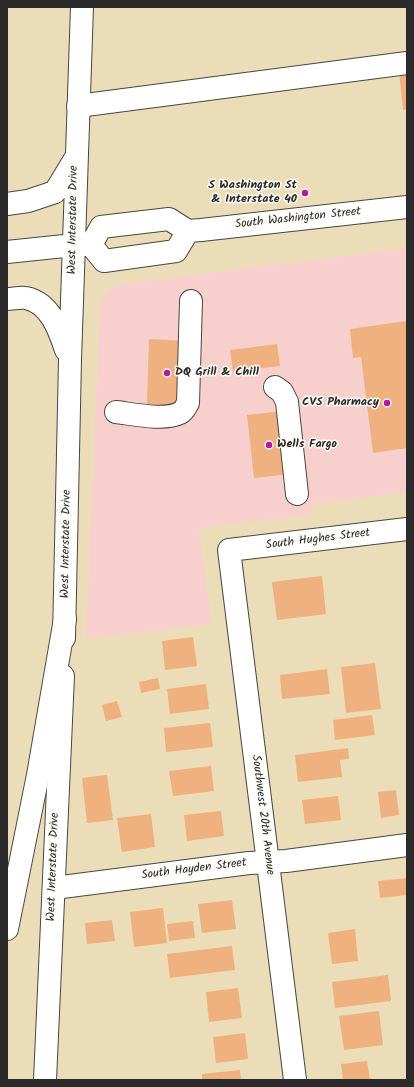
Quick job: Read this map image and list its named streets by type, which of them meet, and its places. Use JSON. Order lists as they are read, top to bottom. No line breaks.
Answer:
{"streets":{"main road":["South Washington Street","West Interstate Drive","South Hughes Street","Southwest 20th Avenue","South Hayden Street"]},"crossings":[["West Interstate Drive","South Hayden Street"],["South Hughes Street","Southwest 20th Avenue"],["Southwest 20th Avenue","South Hayden Street"]],"places":["S Washington St & Interstate 40","DQ Grill & Chill","CVS Pharmacy","Wells Fargo"]}
